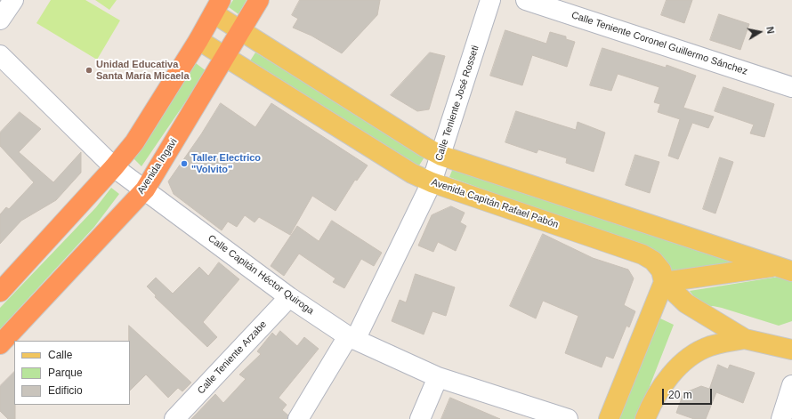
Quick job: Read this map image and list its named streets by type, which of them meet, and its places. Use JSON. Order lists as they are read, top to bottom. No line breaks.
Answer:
{"streets":{"highway":["Avenida Ingavi"],"main road":["Avenida Capitán Rafael Pabón"],"street":["Calle Teniente Coronel Guillermo Sánchez","Calle Teniente José Rosseti","Calle Capitán Héctor Quiroga","Calle Teniente Arzabe"]},"crossings":[["Calle Teniente José Rosseti","Avenida Capitán Rafael Pabón"],["Calle Teniente José Rosseti","Calle Capitán Héctor Quiroga"],["Avenida Ingavi","Avenida Capitán Rafael Pabón"],["Avenida Ingavi","Calle Capitán Héctor Quiroga"],["Calle Capitán Héctor Quiroga","Calle Teniente Arzabe"]],"places":["Unidad Educativa Santa María Micaela","Taller Electrico \"Volvito\""],"legend":["Calle","Parque","Edificio"],"scale_bar":"20 m","north":"right"}
